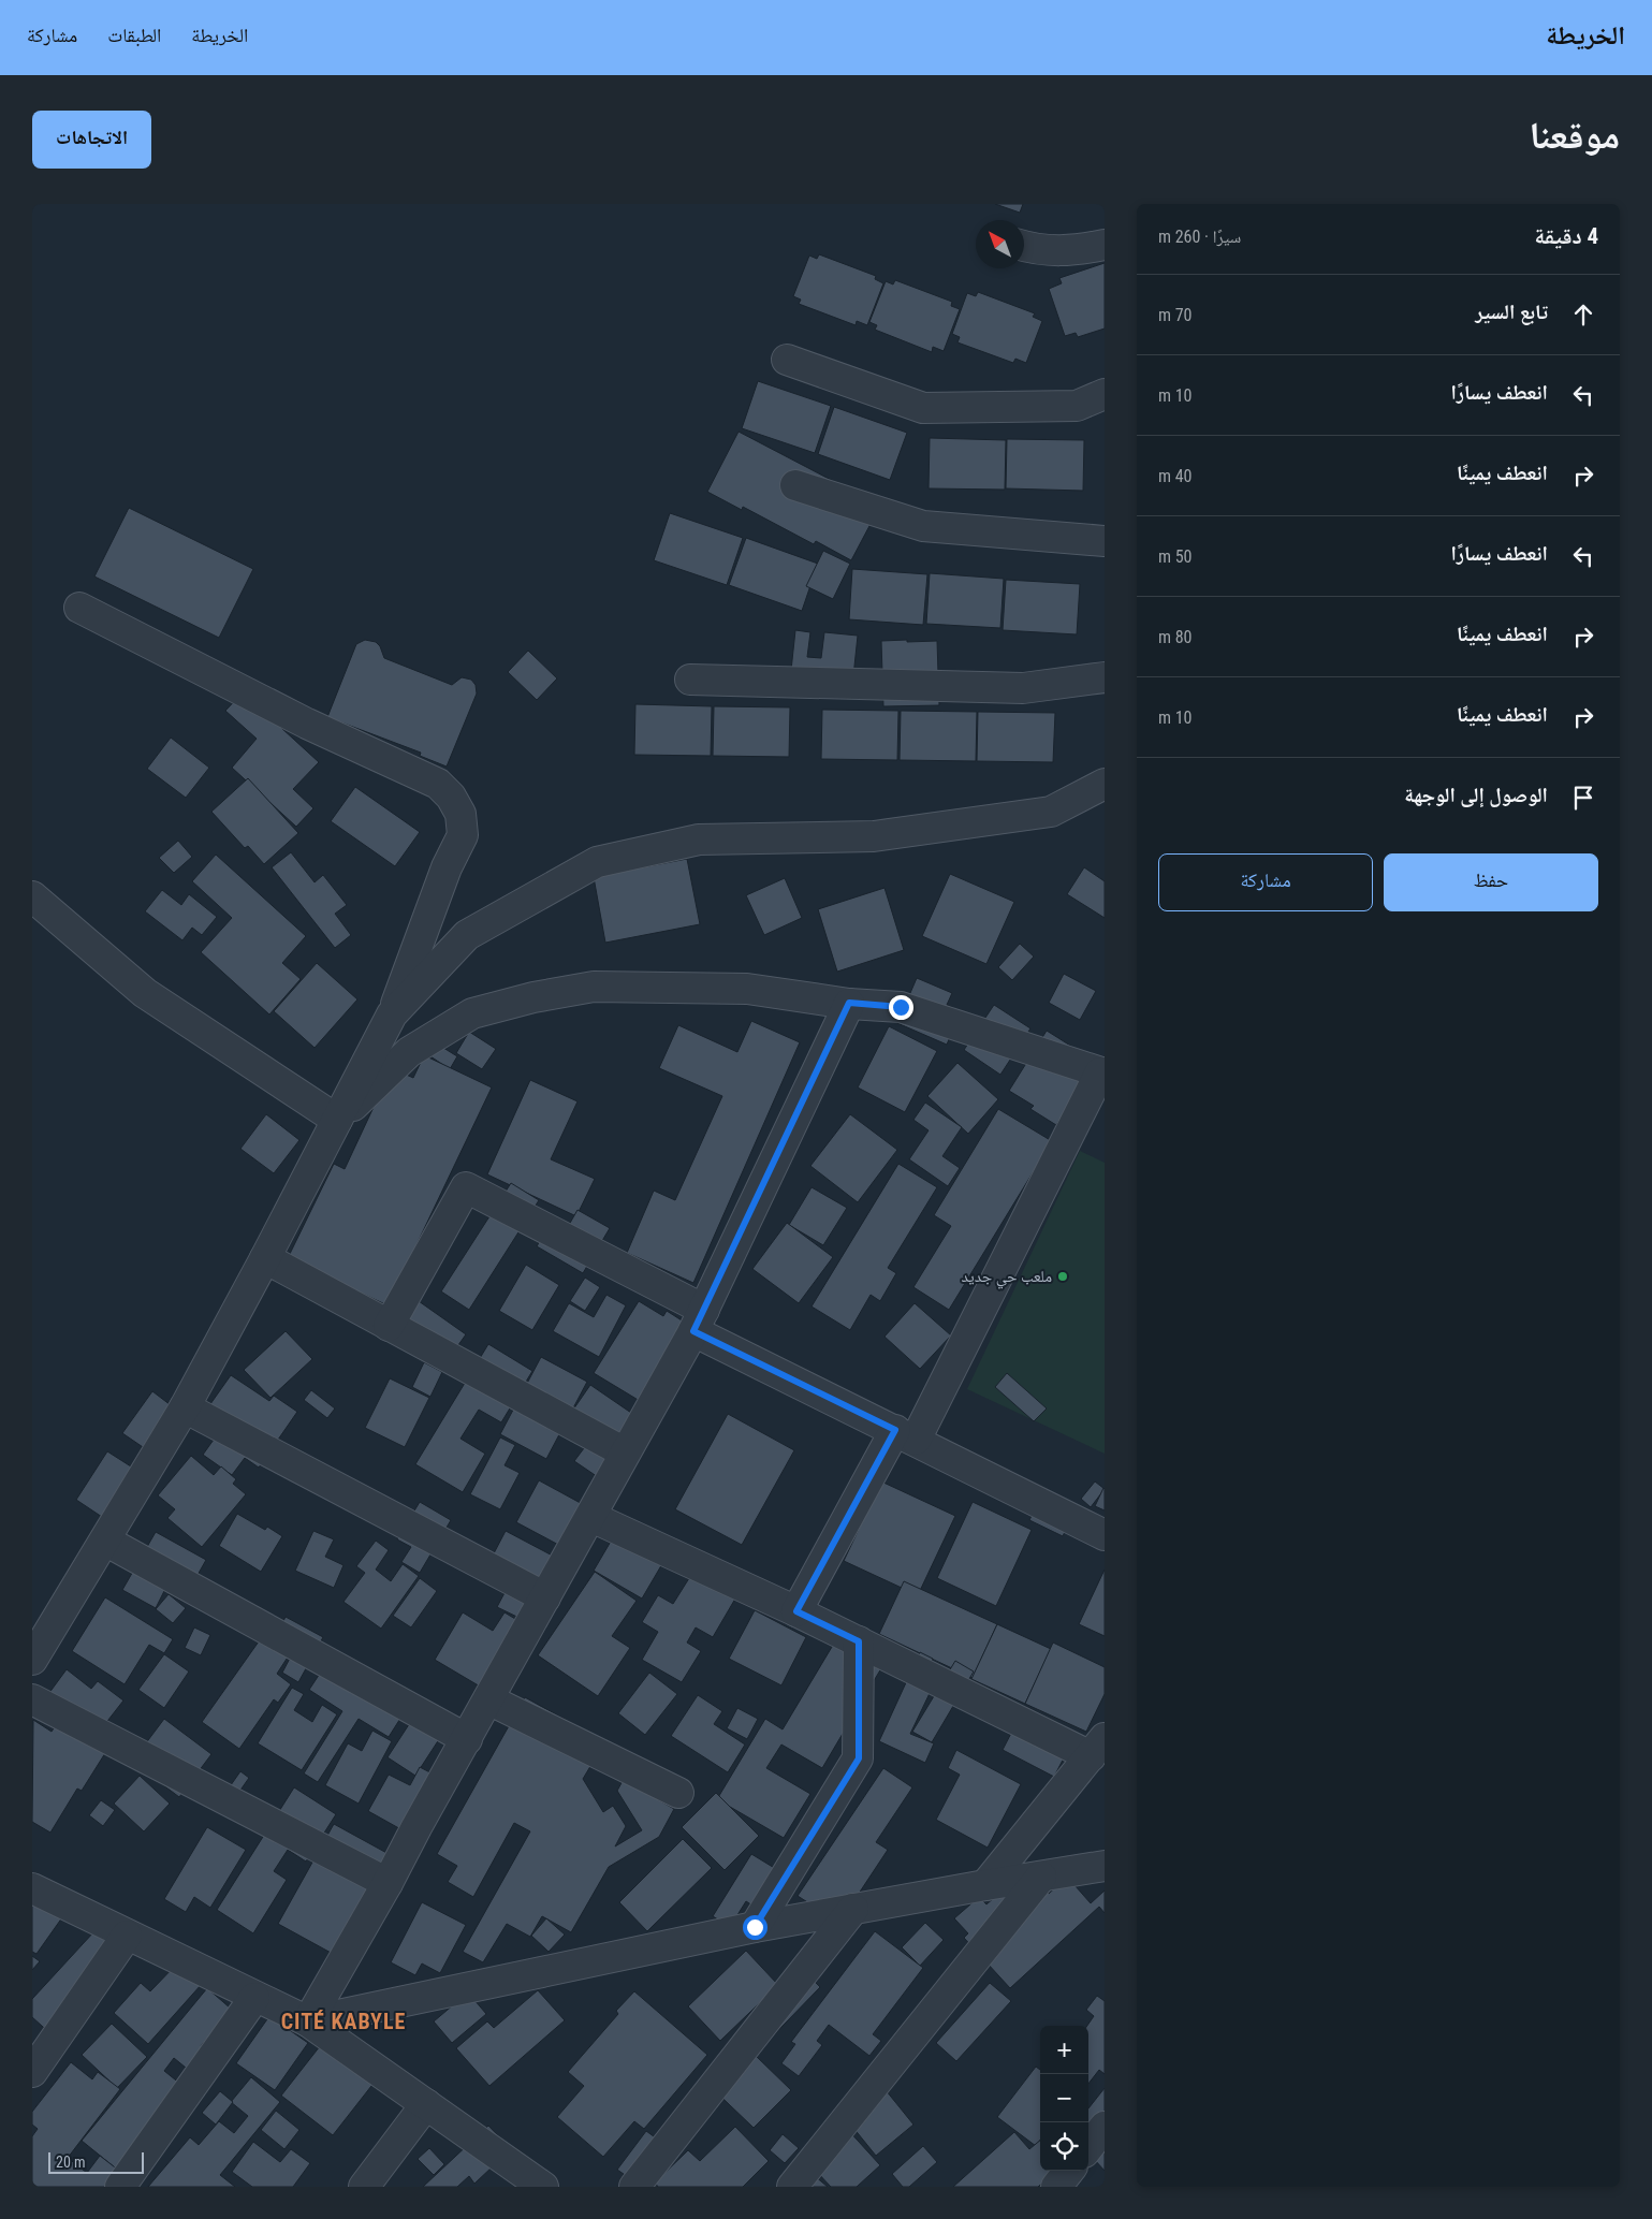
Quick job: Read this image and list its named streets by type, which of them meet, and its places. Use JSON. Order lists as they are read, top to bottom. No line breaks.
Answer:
{"districts":["CITÉ KABYLE"],"places":["ملعب حي جديد"],"scale_bar":"20 m","north":"top left","page":{"header":"الخريطة","nav":["الخريطة","الطبقات","مشاركة"],"title":"موقعنا","buttons":["الاتجاهات",["حفظ","مشاركة"]],"heading":["4 دقيقة","سيرًا · 260 m"],"list":[["تابع السير","70 m"],["انعطف يسارًا","10 m"],["انعطف يمينًا","40 m"],["انعطف يسارًا","50 m"],["انعطف يمينًا","80 m"],["انعطف يمينًا","10 m"],"الوصول إلى الوجهة"],"map_buttons":["+","−"],"scale":"20 m"}}
